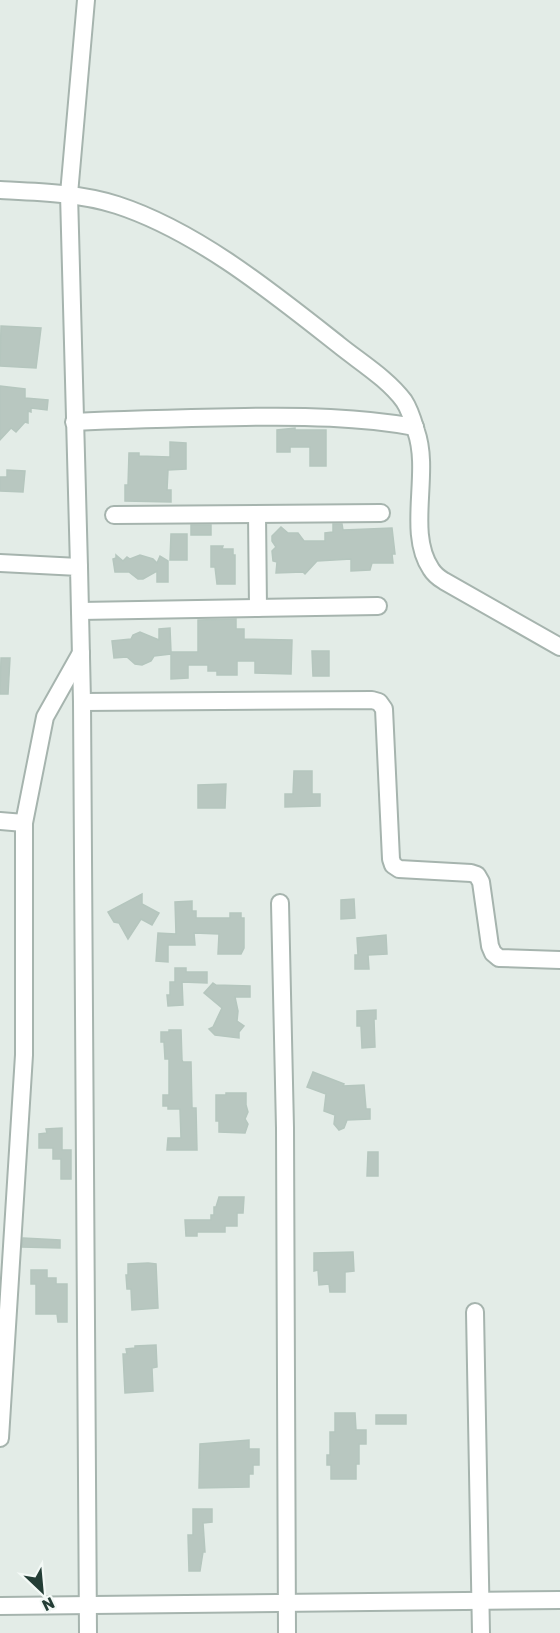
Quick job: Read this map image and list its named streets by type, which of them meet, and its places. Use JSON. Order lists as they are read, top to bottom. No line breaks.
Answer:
{"north":"bottom right"}
